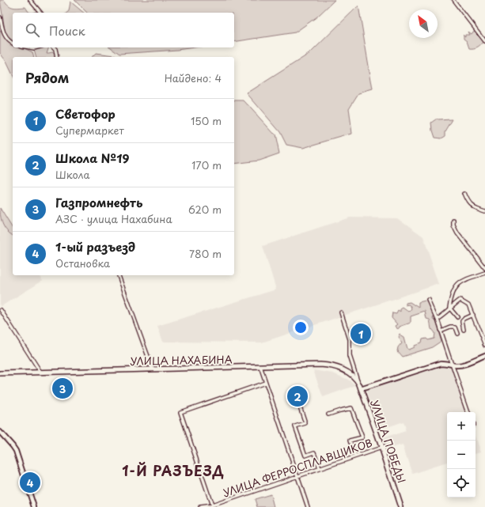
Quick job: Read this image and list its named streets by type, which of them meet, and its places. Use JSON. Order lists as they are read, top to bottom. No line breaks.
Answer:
{"streets":{"main road":["УЛИЦА НАХАБИНА","УЛИЦА ПОБЕДЫ"],"street":["УЛИЦА ФЕРРОСПЛАВЩИКОВ"]},"crossings":[["УЛИЦА НАХАБИНА","УЛИЦА ПОБЕДЫ"],["УЛИЦА ПОБЕДЫ","УЛИЦА ФЕРРОСПЛАВЩИКОВ"]],"districts":["1-Й РАЗЪЕЗД"],"north":"top left","page":{"search":"Поиск","heading":["Рядом","Найдено: 4"],"list":[{"mark":"1","name":"Светофор","note":"Супермаркет","value":"150 m"},{"mark":"2","name":"Школа №19","note":"Школа","value":"170 m"},{"mark":"3","name":"Газпромнефть","note":"АЗС · улица Нахабина","value":"620 m"},{"mark":"4","name":"1-ый разъезд","note":"Остановка","value":"780 m"}],"pins":["1","3","2","4"],"map_buttons":["+","−"]}}
